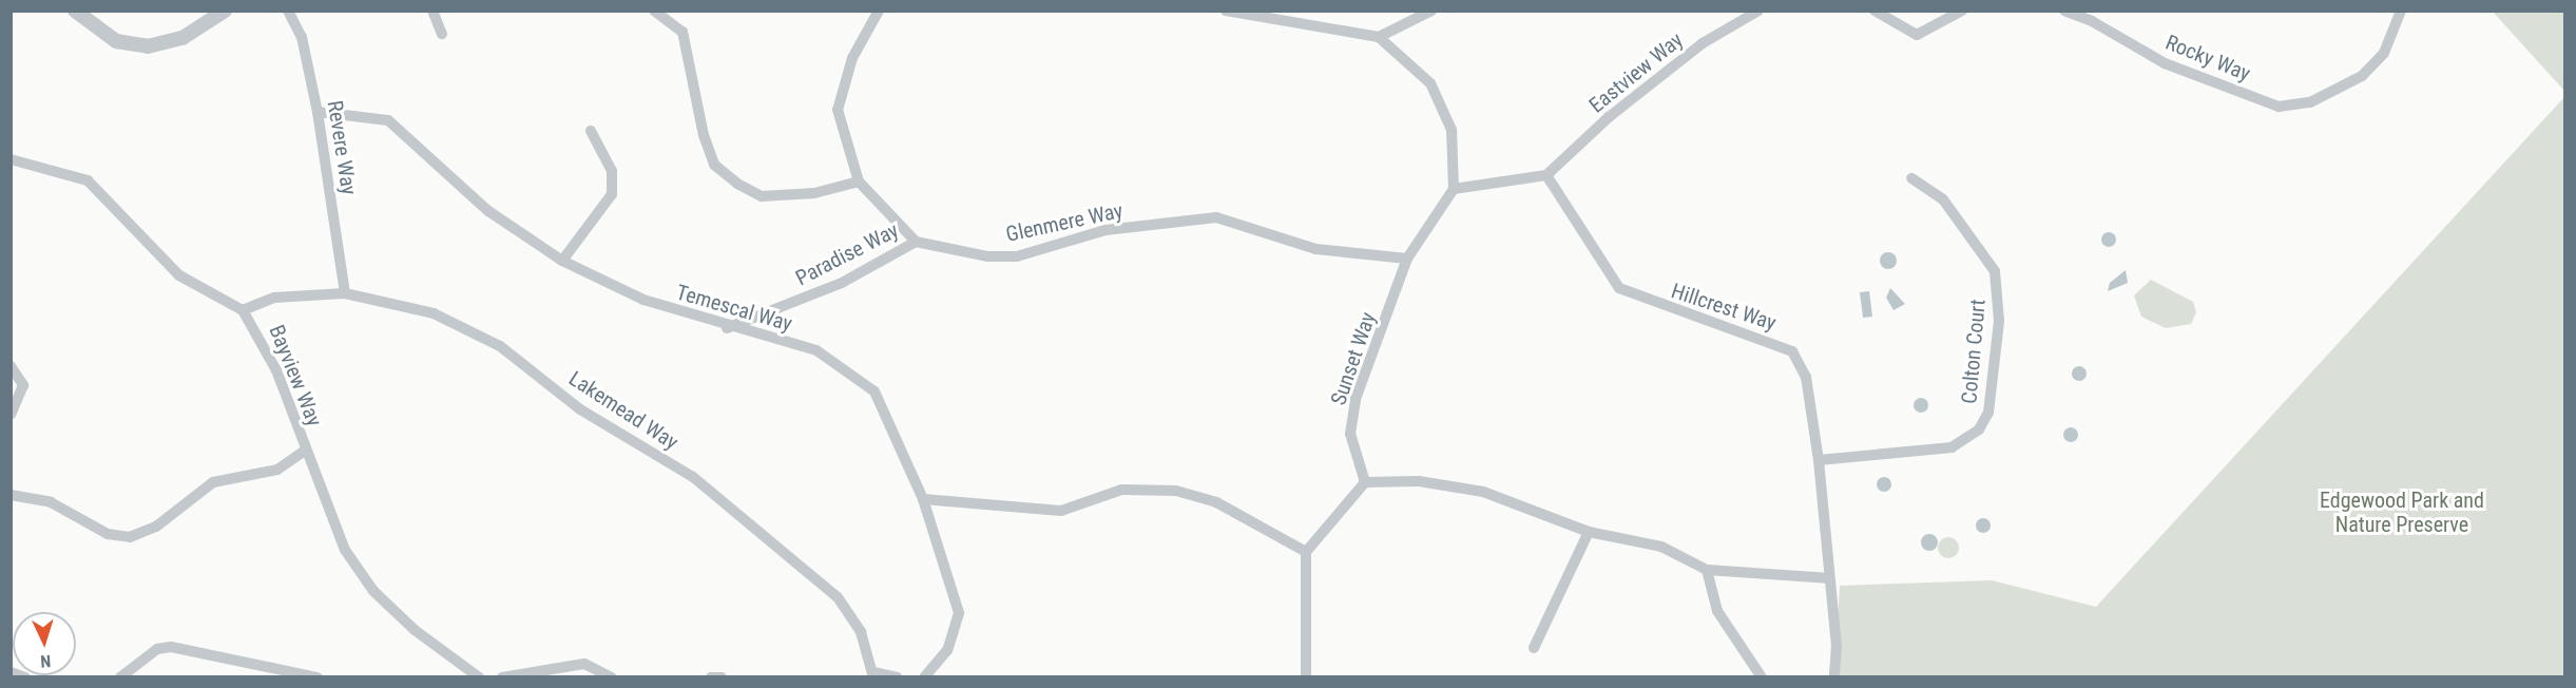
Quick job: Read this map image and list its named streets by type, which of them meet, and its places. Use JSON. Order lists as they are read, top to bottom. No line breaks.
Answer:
{"streets":{"street":["Rocky Way","Eastview Way","Revere Way","Glenmere Way","Paradise Way","Hillcrest Way","Temescal Way","Colton Court","Sunset Way","Bayview Way","Lakemead Way"]},"crossings":[["Eastview Way","Hillcrest Way"],["Revere Way","Temescal Way"],["Revere Way","Lakemead Way"],["Glenmere Way","Paradise Way"],["Glenmere Way","Sunset Way"],["Paradise Way","Temescal Way"],["Hillcrest Way","Colton Court"],["Bayview Way","Lakemead Way"]],"parks":["Edgewood Park and Nature Preserve"],"north":"bottom"}
